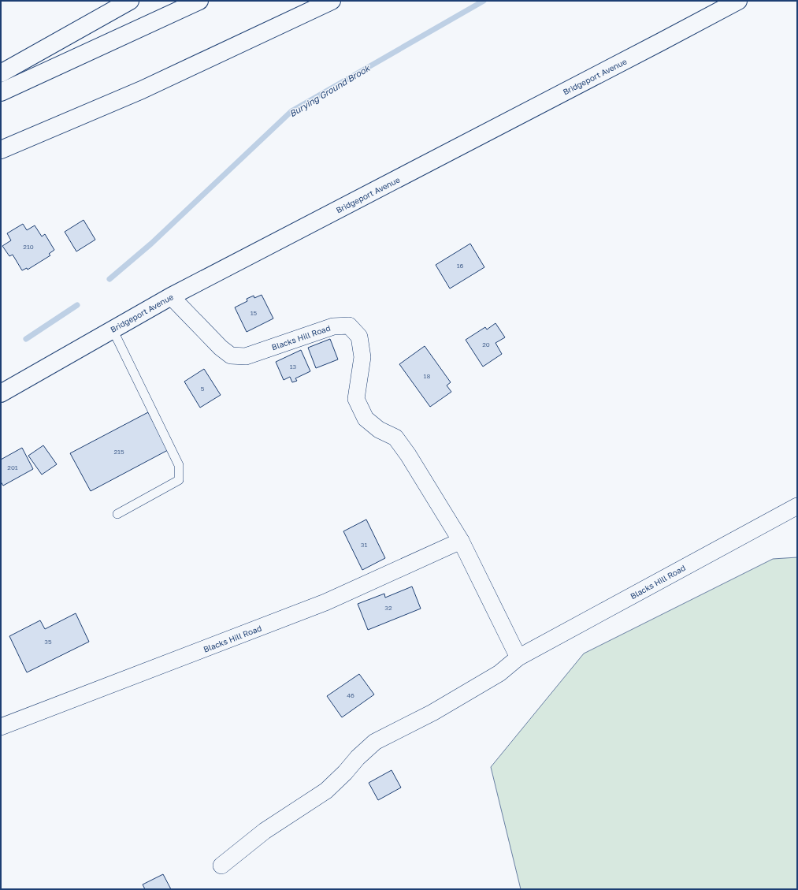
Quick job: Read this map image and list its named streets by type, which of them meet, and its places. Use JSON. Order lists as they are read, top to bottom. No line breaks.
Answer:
{"streets":{"main road":["Bridgeport Avenue"],"street":["Blacks Hill Road"]},"crossings":[["Bridgeport Avenue","Blacks Hill Road"]],"water":["Burying Ground Brook"],"house_numbers":["210","16","15","20","13","18","5","215","201","31","32","35","46"]}
